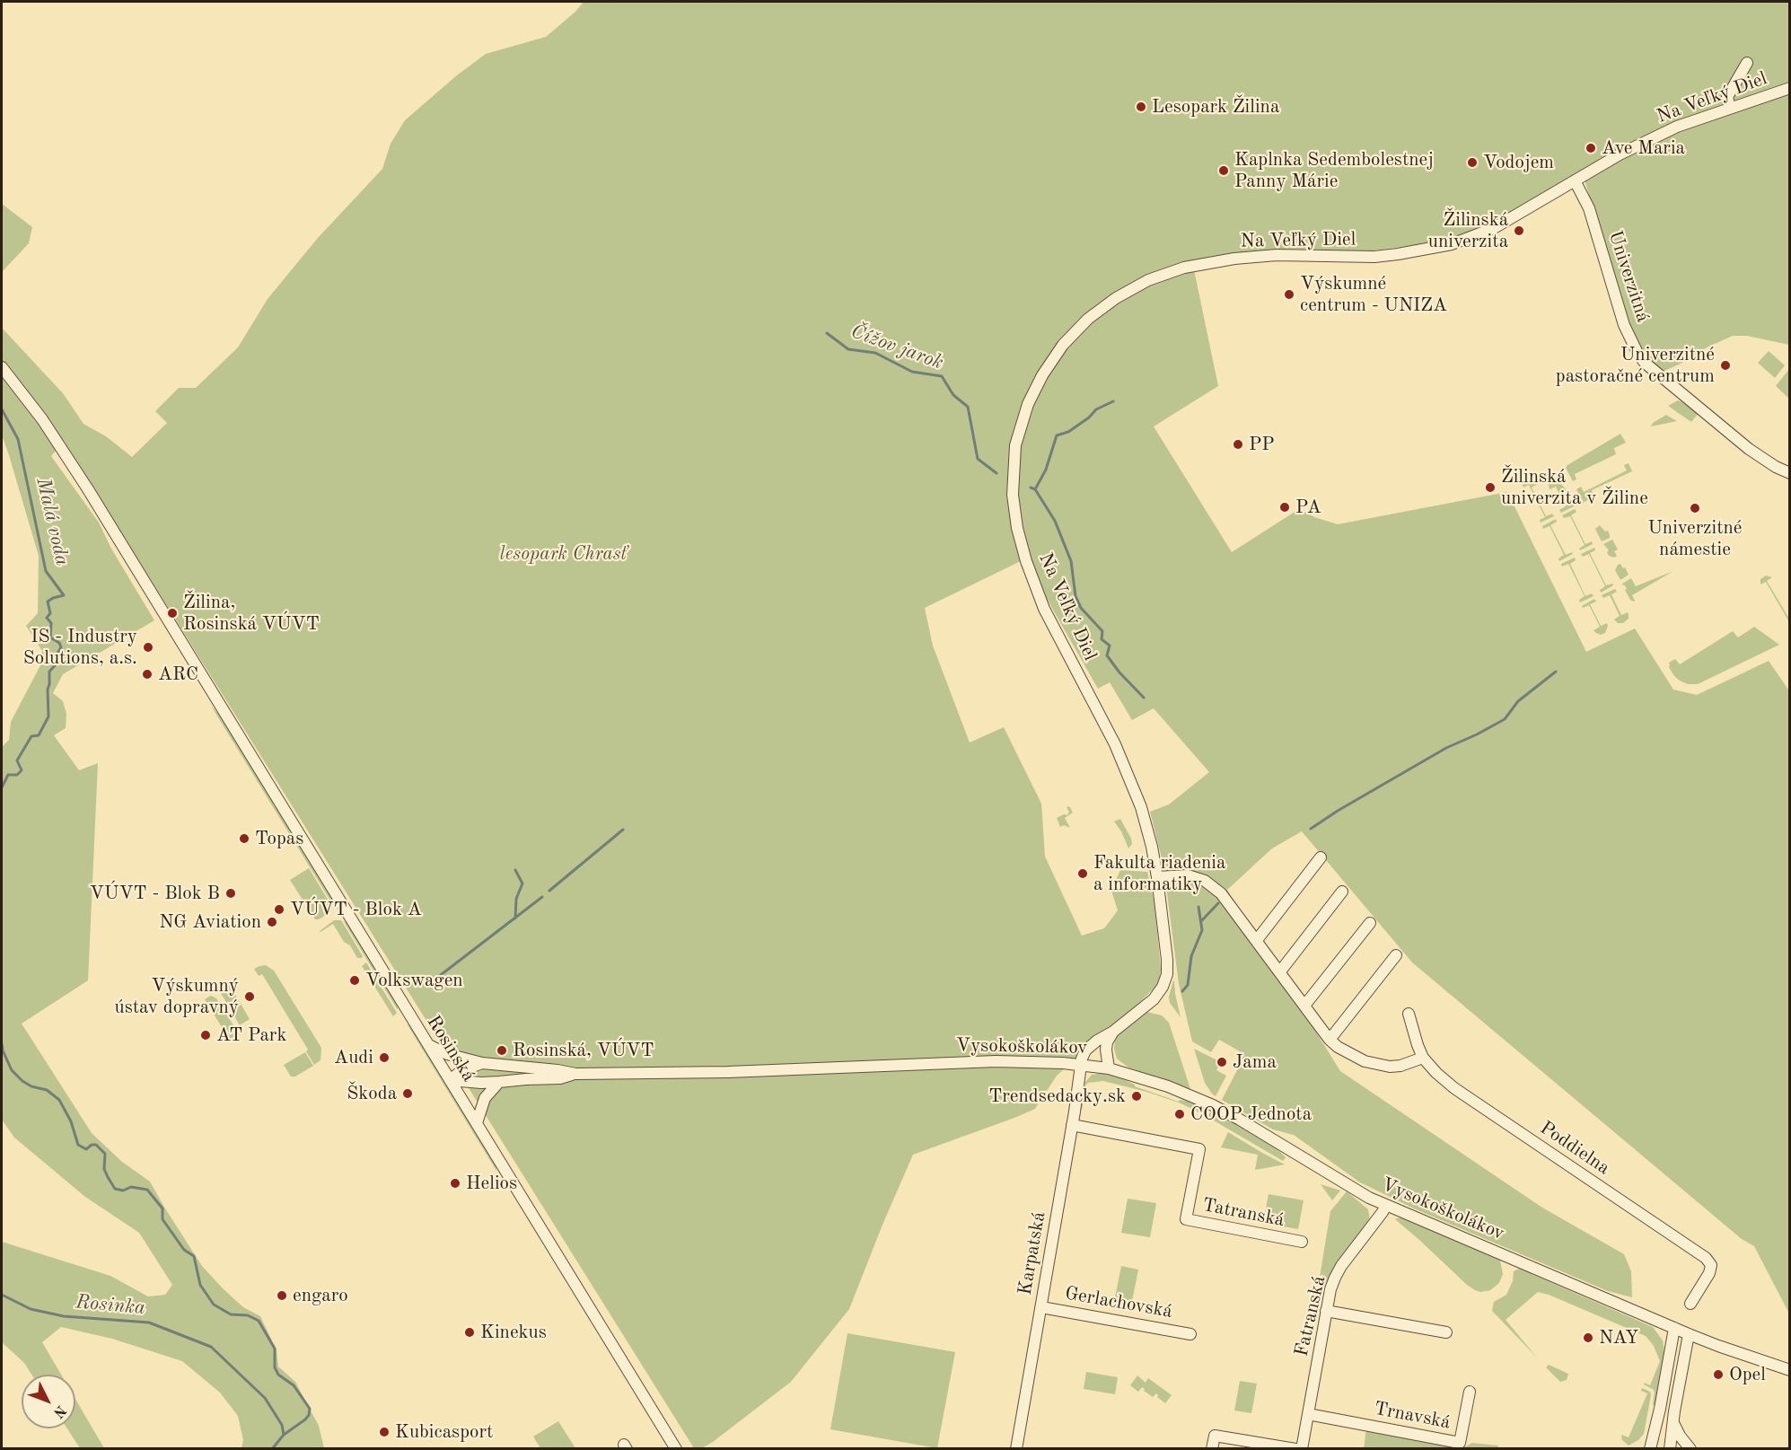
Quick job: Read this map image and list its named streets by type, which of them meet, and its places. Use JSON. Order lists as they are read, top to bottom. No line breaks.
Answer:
{"streets":{"street":["Na Veľký Diel","Univerzitná","Vysokoškolákov","Rosinská","Poddielna","Tatranská","Karpatská","Gerlachovská","Fatranská","Trnavská"]},"crossings":[["Na Veľký Diel","Univerzitná"],["Na Veľký Diel","Vysokoškolákov"],["Na Veľký Diel","Karpatská"],["Vysokoškolákov","Rosinská"],["Vysokoškolákov","Karpatská"],["Vysokoškolákov","Fatranská"],["Tatranská","Karpatská"],["Karpatská","Gerlachovská"],["Fatranská","Trnavská"]],"water":["Čížov jarok","Malá voda","Rosinka"],"parks":["lesopark Chrasť"],"places":["Lesopark Žilina","Ave Maria","Vodojem","Kaplnka Sedembolestnej Panny Márie","Žilinská univerzita","Výskumné centrum - UNIZA","Univerzitné pastoračné centrum","PP","Žilinská univerzita v Žiline","PA","Univerzitné námestie","Žilina, Rosinská VÚVT","IS - Industry Solutions, a.s.","ARC","Topas","Fakulta riadenia a informatiky","VÚVT - Blok B","VÚVT - Blok A","NG Aviation","Volkswagen","Výskumný ústav dopravný","AT Park","Rosinská, VÚVT","Audi","Jama","Škoda","Trendsedacky.sk","COOP Jednota","Helios","engaro","Kinekus","NAY","Opel","Kubicasport"],"north":"bottom right"}
